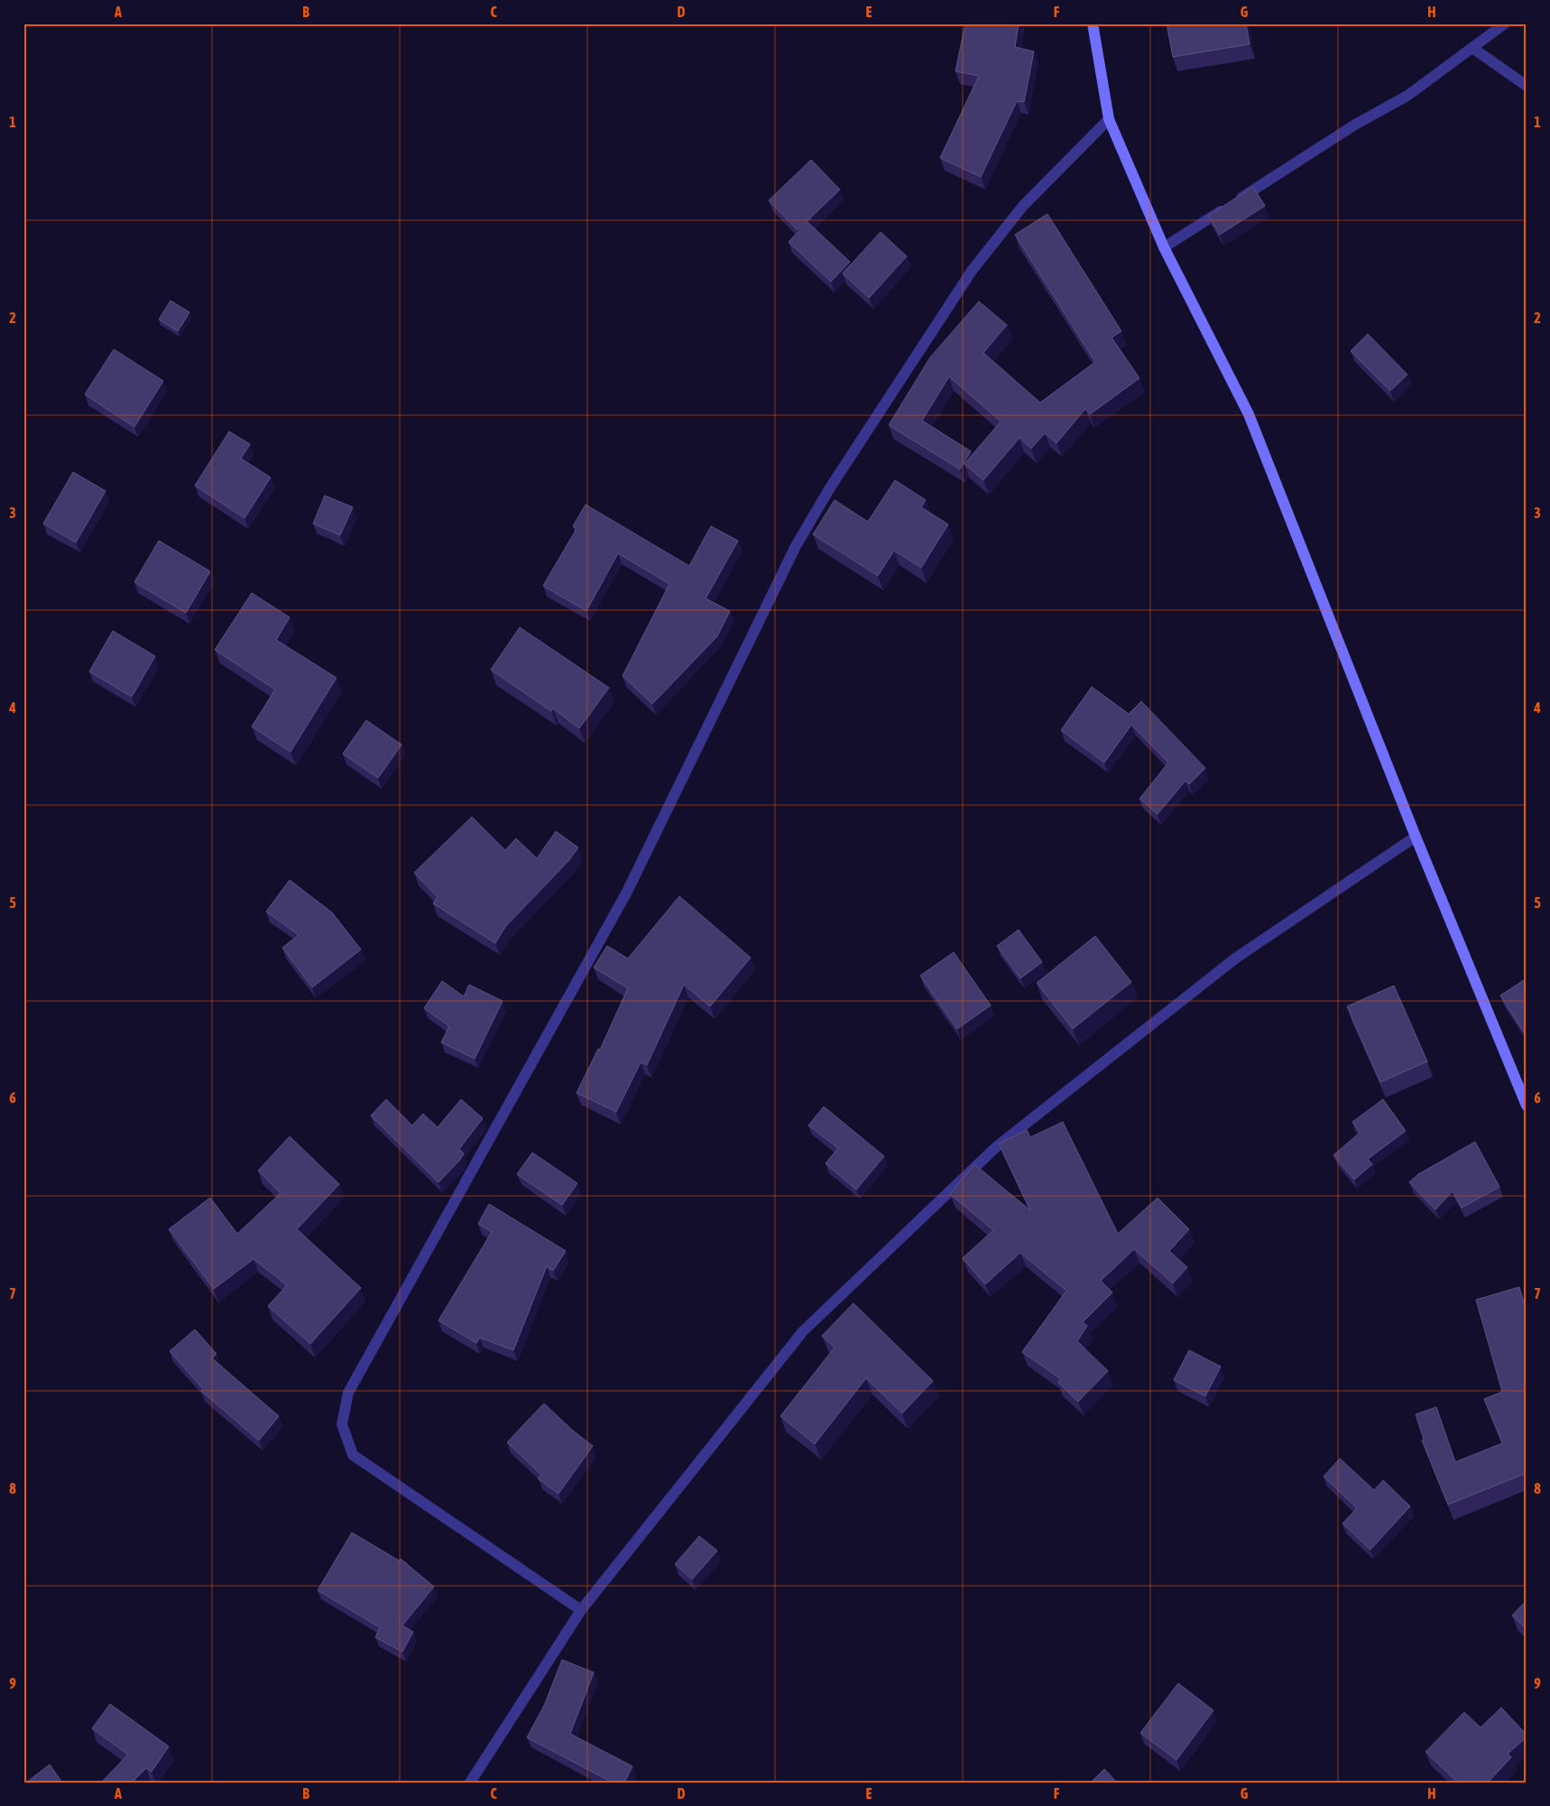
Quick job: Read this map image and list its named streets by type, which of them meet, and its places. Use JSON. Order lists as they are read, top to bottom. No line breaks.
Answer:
{"grid":{"columns":["A","B","C","D","E","F","G","H"],"rows":["1","2","3","4","5","6","7","8","9"]}}
